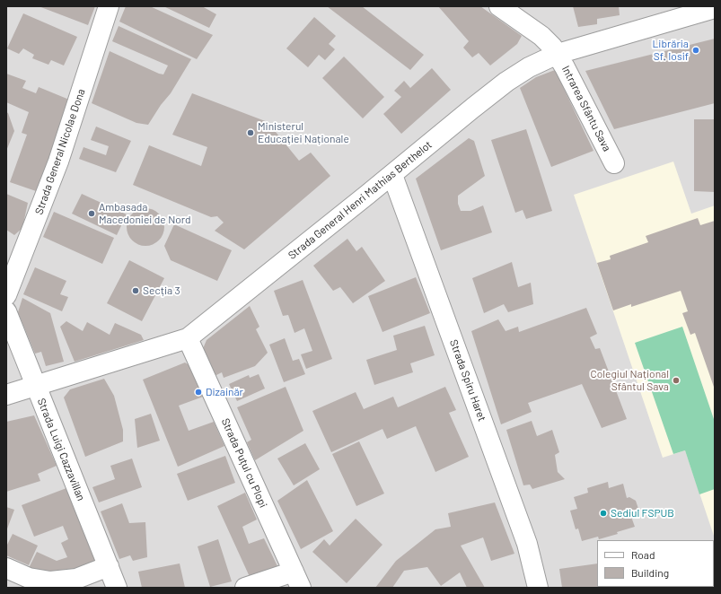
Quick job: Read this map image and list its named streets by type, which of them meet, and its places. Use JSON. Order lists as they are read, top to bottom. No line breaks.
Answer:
{"streets":{"street":["Intrarea Sfântu Sava","Strada General Nicolae Dona","Strada General Henri Mathias Berthelot","Strada Spiru Haret","Strada Luigi Cazzavillan","Strada Puțul cu Plopi"]},"crossings":[["Intrarea Sfântu Sava","Strada General Henri Mathias Berthelot"],["Strada General Henri Mathias Berthelot","Strada Spiru Haret"],["Strada General Henri Mathias Berthelot","Strada Luigi Cazzavillan"],["Strada General Henri Mathias Berthelot","Strada Puțul cu Plopi"]],"places":["Librăria Sf. Iosif","Ministerul Educației Naționale","Ambasada Macedoniei de Nord","Secția 3","Colegiul Național Sfântul Sava","Dizainăr","Sediul FSPUB"],"legend":["Road","Building"]}
